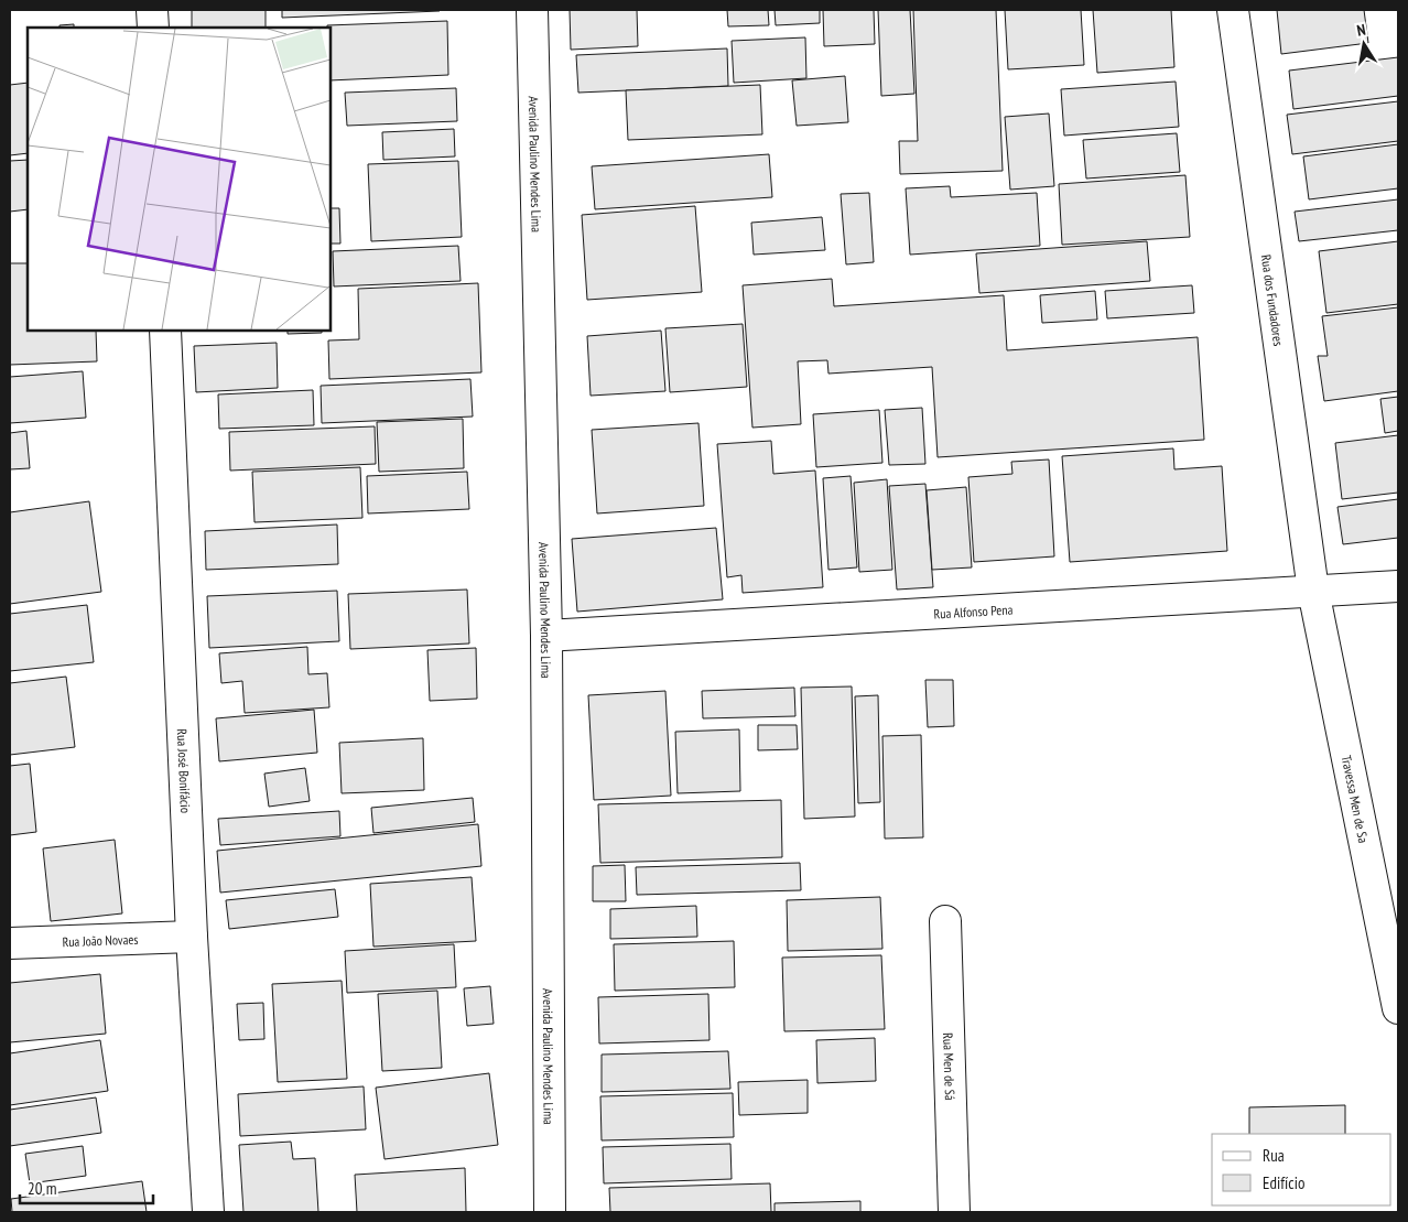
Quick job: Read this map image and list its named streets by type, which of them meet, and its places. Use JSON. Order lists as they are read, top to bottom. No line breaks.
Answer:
{"streets":{"street":["Avenida Paulino Mendes Lima","Rua dos Fundadores","Rua Alfonso Pena","Rua José Bonifácio","Travessa Men de Sa","Rua João Novaes","Rua Men de Sá"]},"crossings":[["Avenida Paulino Mendes Lima","Rua Alfonso Pena"],["Rua dos Fundadores","Rua Alfonso Pena"],["Rua dos Fundadores","Travessa Men de Sa"],["Rua Alfonso Pena","Travessa Men de Sa"],["Rua José Bonifácio","Rua João Novaes"]],"legend":["Rua","Edifício"],"scale_bar":"20 m","north":"top"}
